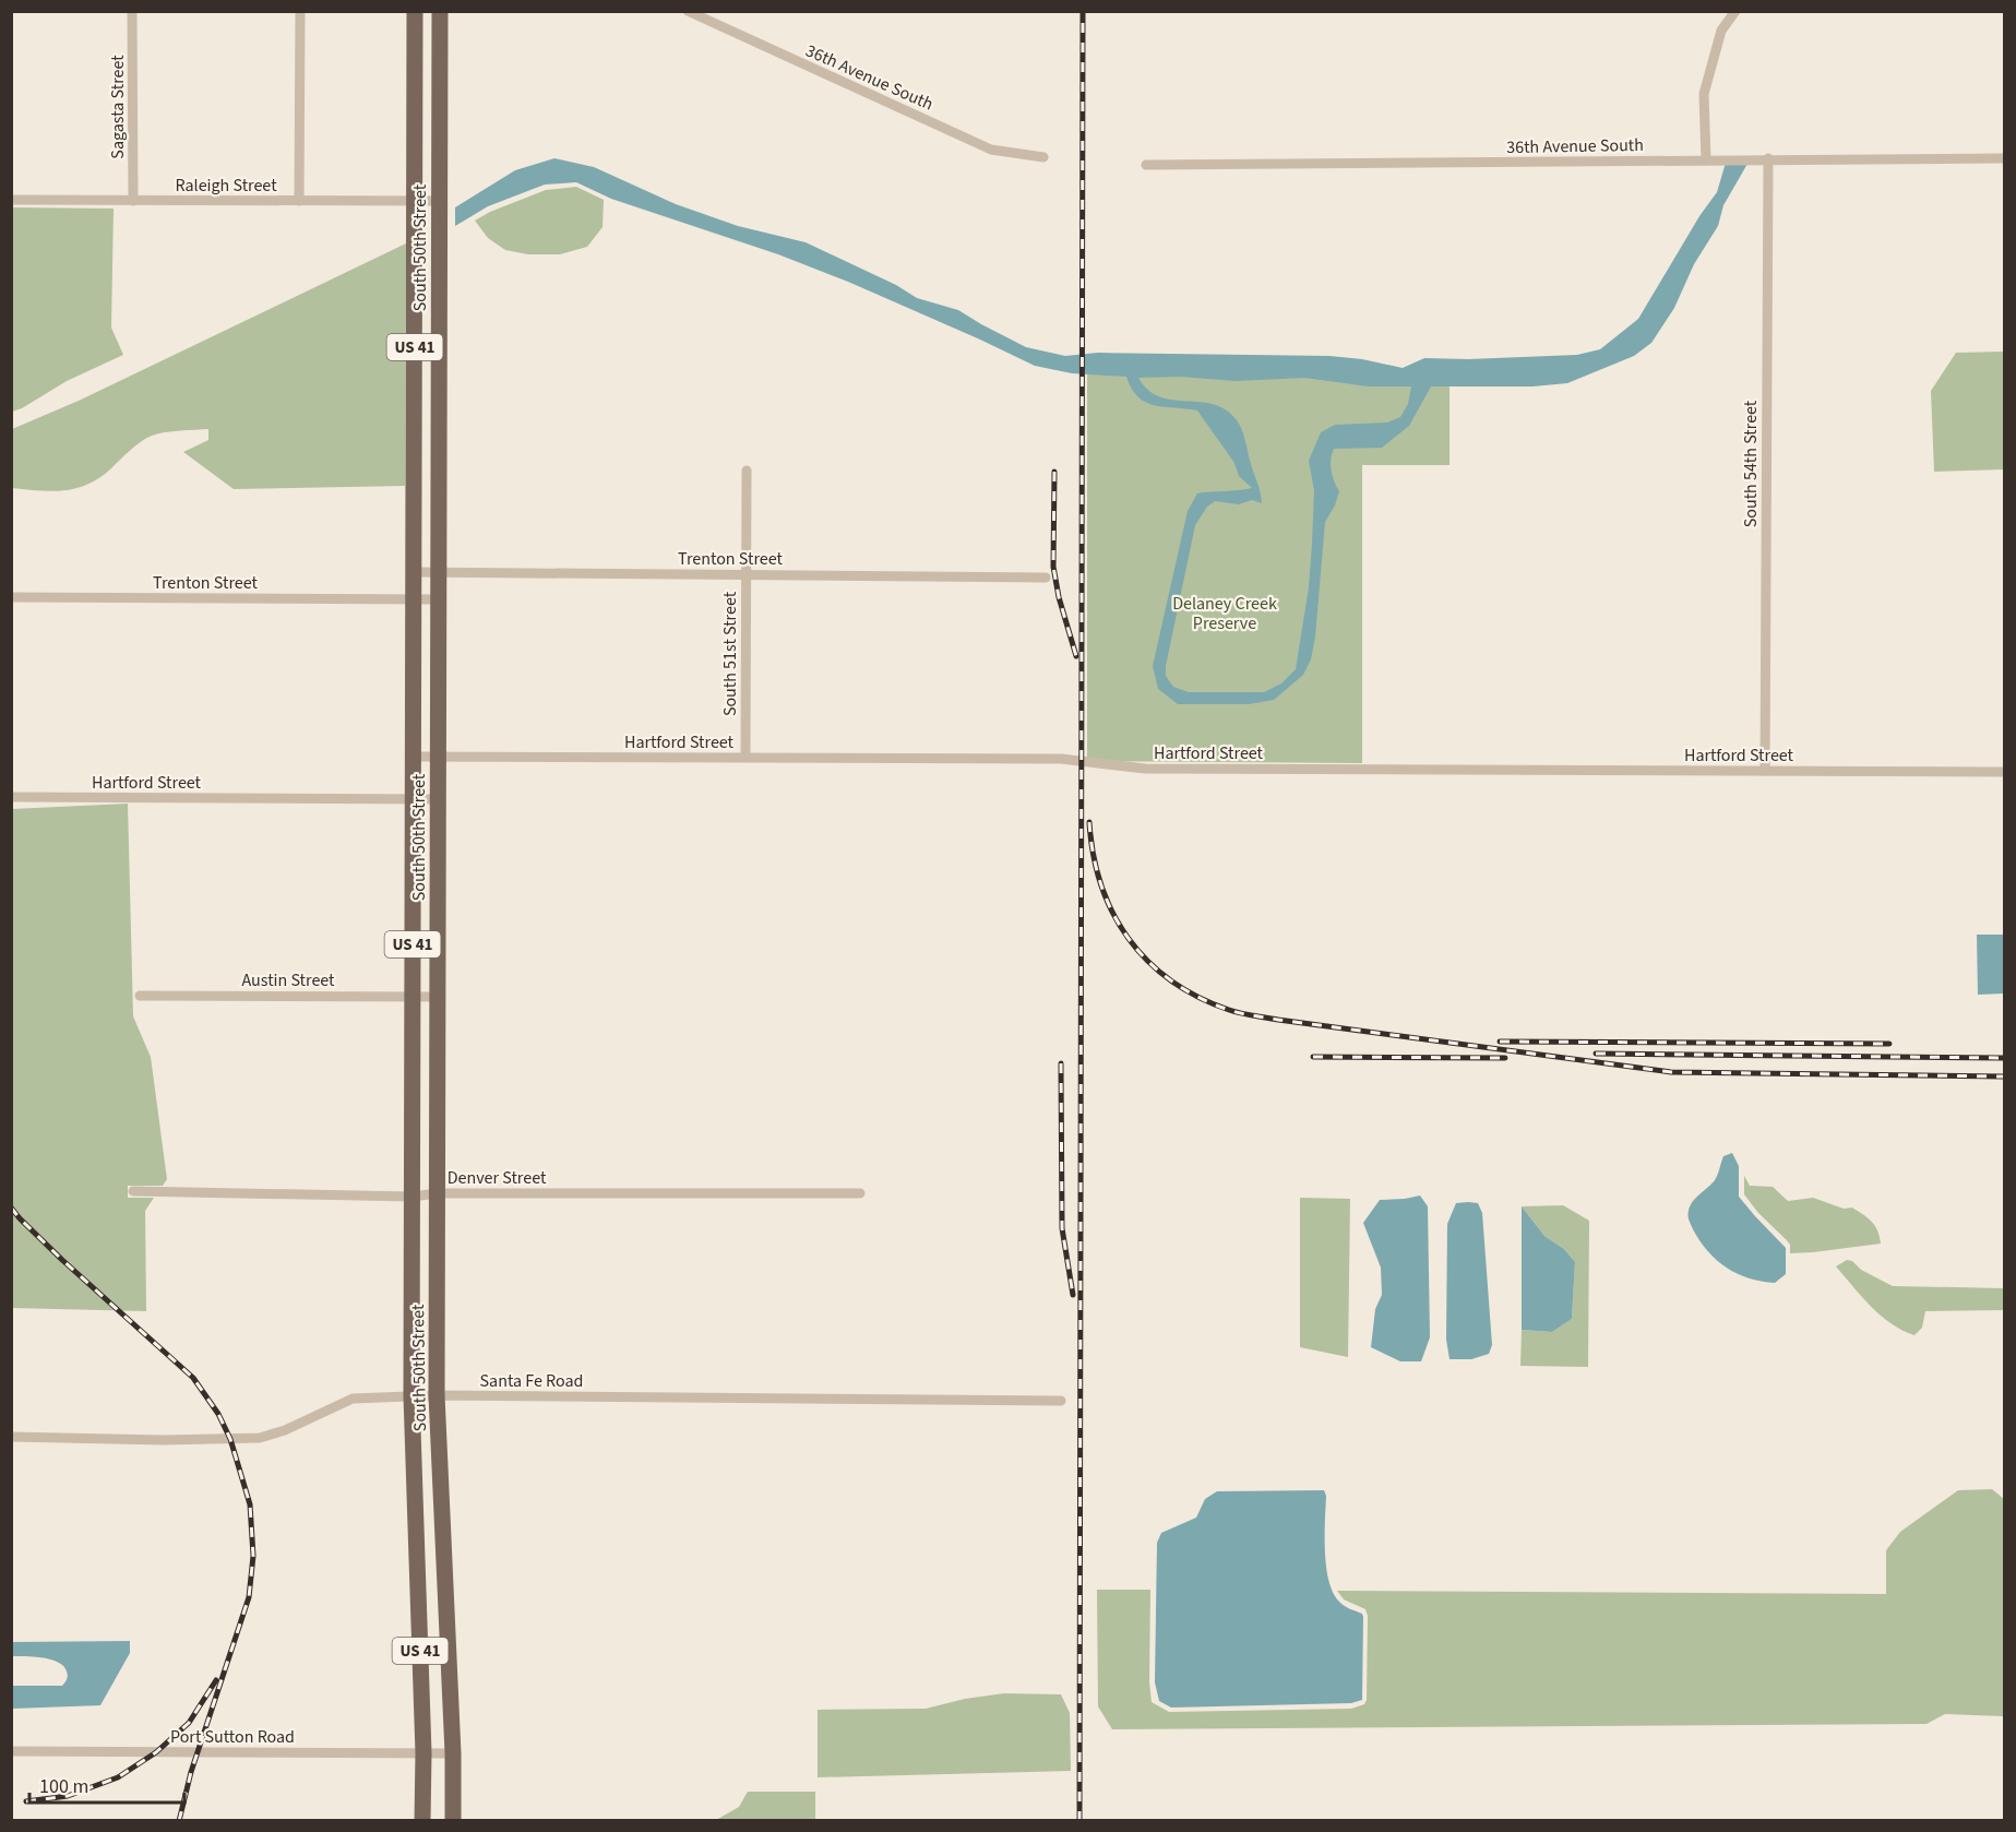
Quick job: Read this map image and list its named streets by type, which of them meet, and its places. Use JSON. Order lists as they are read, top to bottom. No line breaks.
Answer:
{"streets":{"main road":["South 50th Street","US 41"],"street":["36th Avenue South","Sagasta Street","Raleigh Street","South 54th Street","Trenton Street","South 51st Street","Hartford Street","Austin Street","Denver Street","Santa Fe Road","Port Sutton Road"]},"crossings":[["36th Avenue South","South 54th Street"],["Sagasta Street","Raleigh Street"],["Raleigh Street","South 50th Street"],["South 50th Street","Trenton Street"],["South 50th Street","Hartford Street"],["South 50th Street","Austin Street"],["South 50th Street","Denver Street"],["South 50th Street","Santa Fe Road"],["South 50th Street","Port Sutton Road"],["South 54th Street","Hartford Street"],["Trenton Street","South 51st Street"],["South 51st Street","Hartford Street"]],"parks":["Delaney Creek Preserve"],"scale_bar":"100 m"}
